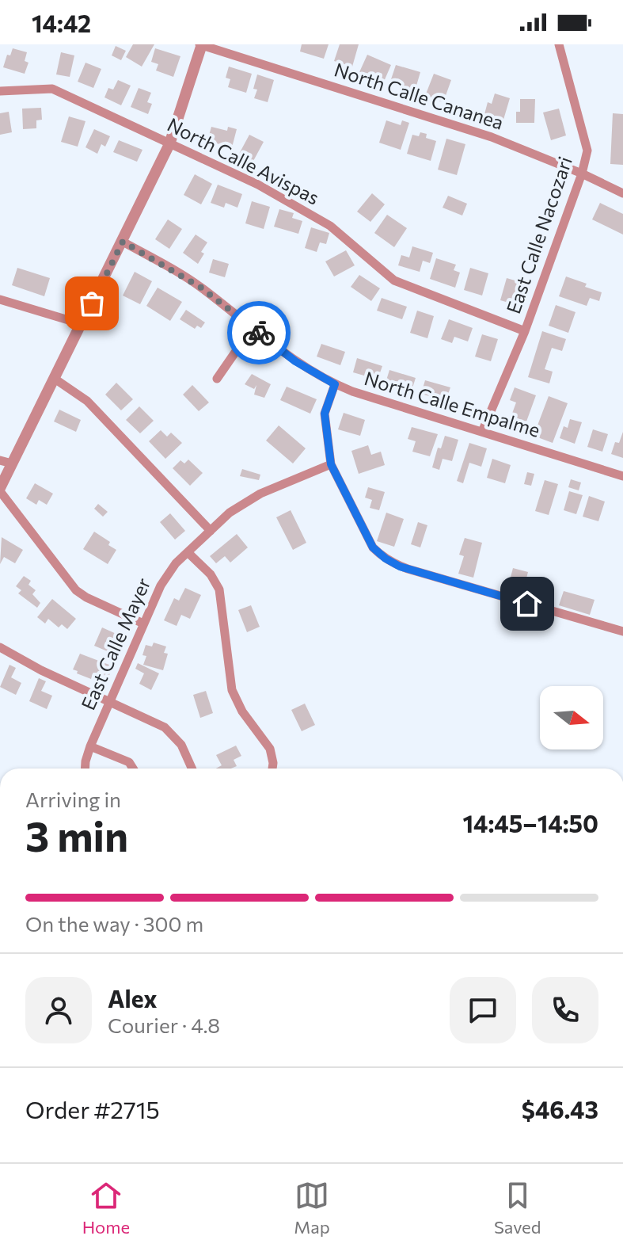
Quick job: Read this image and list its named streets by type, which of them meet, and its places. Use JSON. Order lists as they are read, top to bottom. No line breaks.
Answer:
{"streets":{"street":["North Calle Cananea","North Calle Avispas","East Calle Nacozari","North Calle Empalme","East Calle Mayer"]},"crossings":[["North Calle Cananea","East Calle Nacozari"],["North Calle Avispas","East Calle Nacozari"],["East Calle Nacozari","North Calle Empalme"]],"north":"right","page":{"status":"14:42","heading":["3 min","Arriving in","14:45–14:50"],"panel":["Alex","Courier · 4.8","Order #2715","$46.43"],"bar":"On the way · 300 m","tabs":["Home","Map","Saved"]}}
